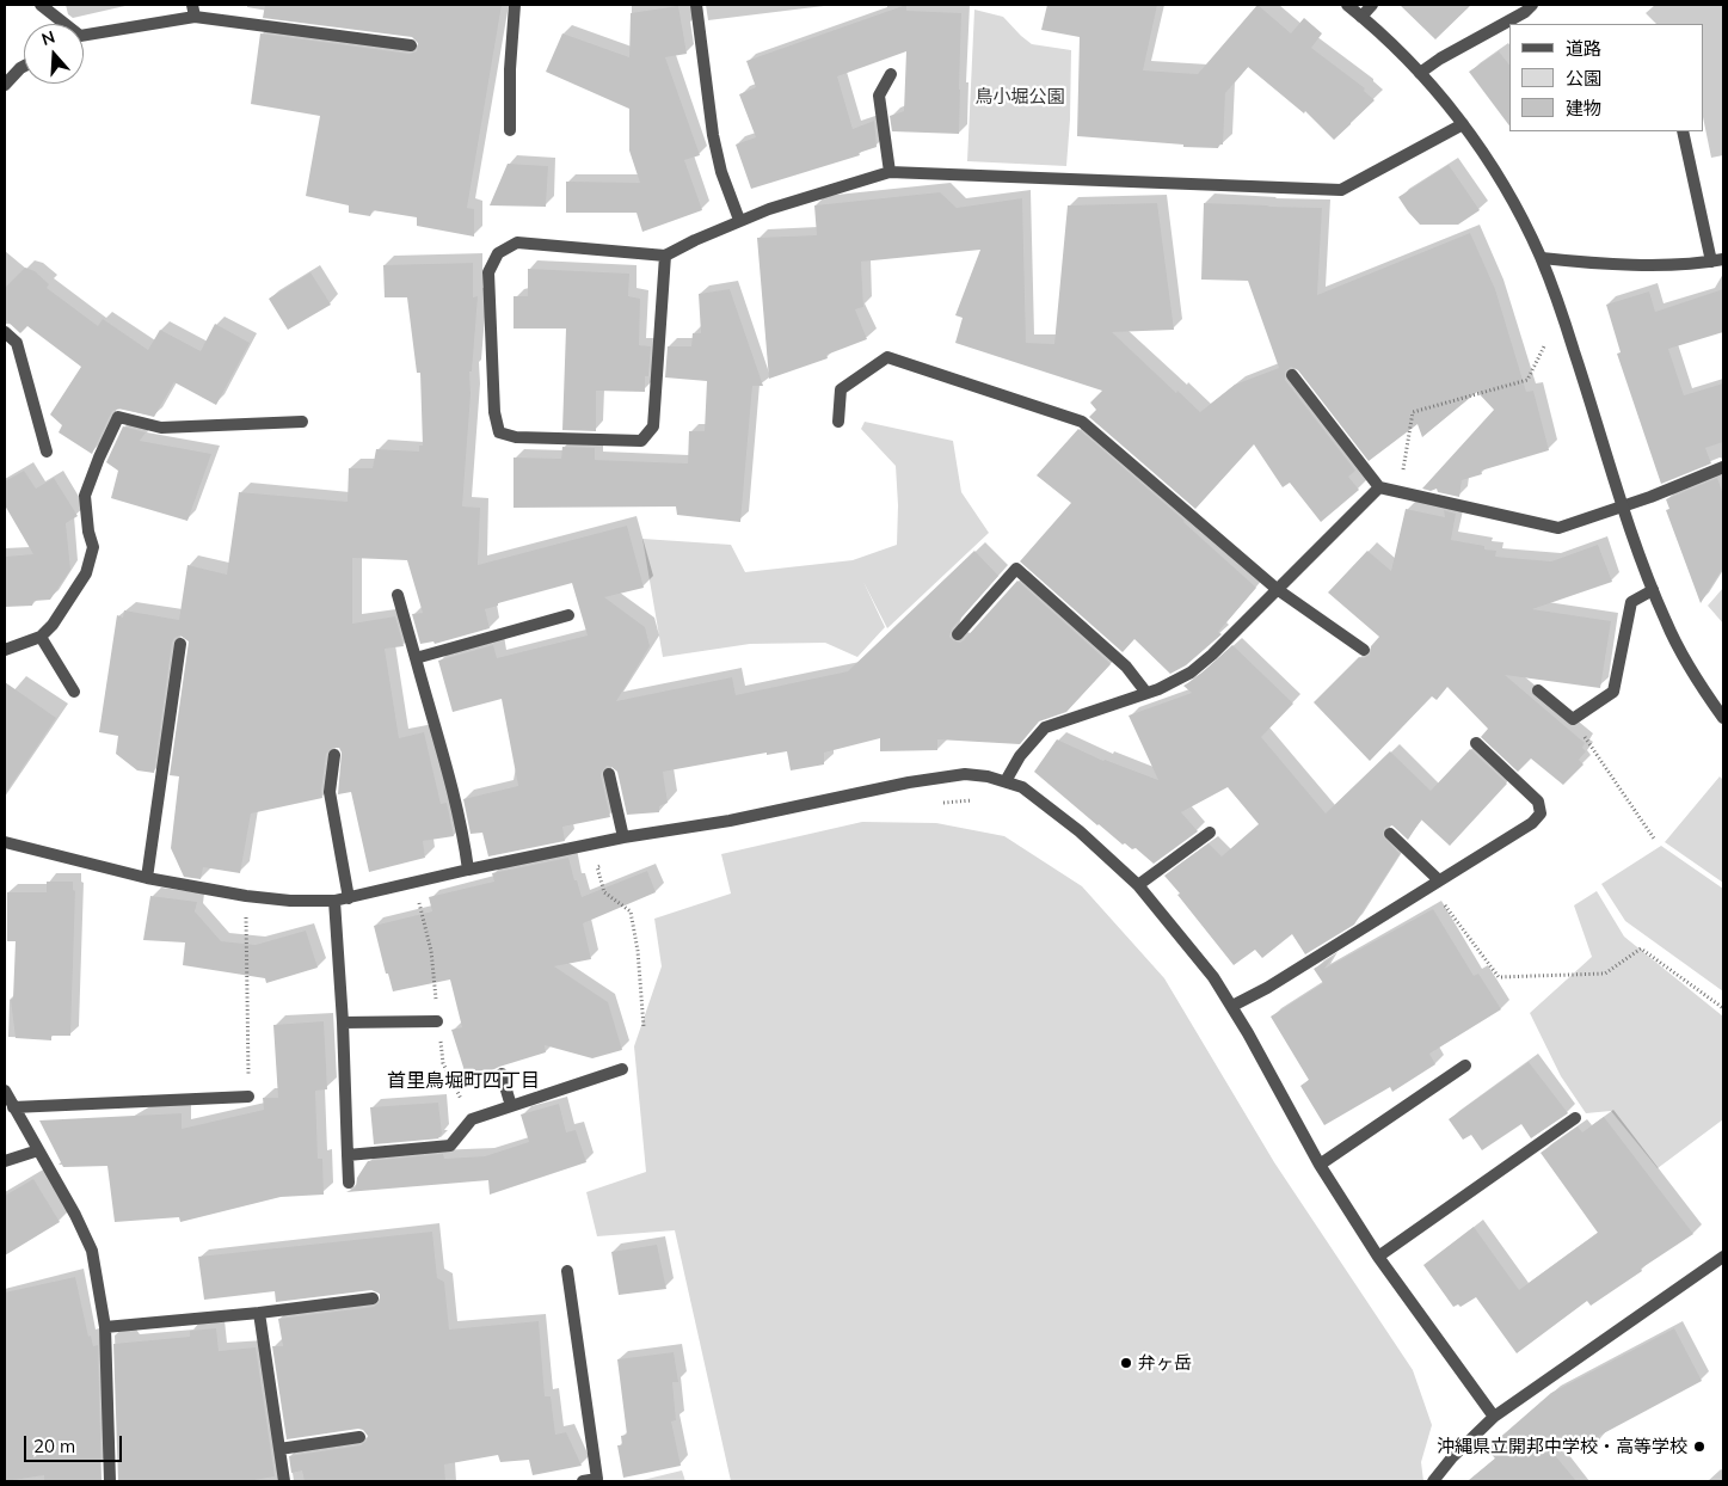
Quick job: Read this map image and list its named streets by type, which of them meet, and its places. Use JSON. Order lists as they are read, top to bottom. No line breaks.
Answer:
{"districts":["首里鳥堀町四丁目"],"parks":["鳥小堀公園"],"places":["弁ヶ岳","沖縄県立開邦中学校・高等学校"],"legend":["道路","公園","建物"],"scale_bar":"20 m","north":"top"}
